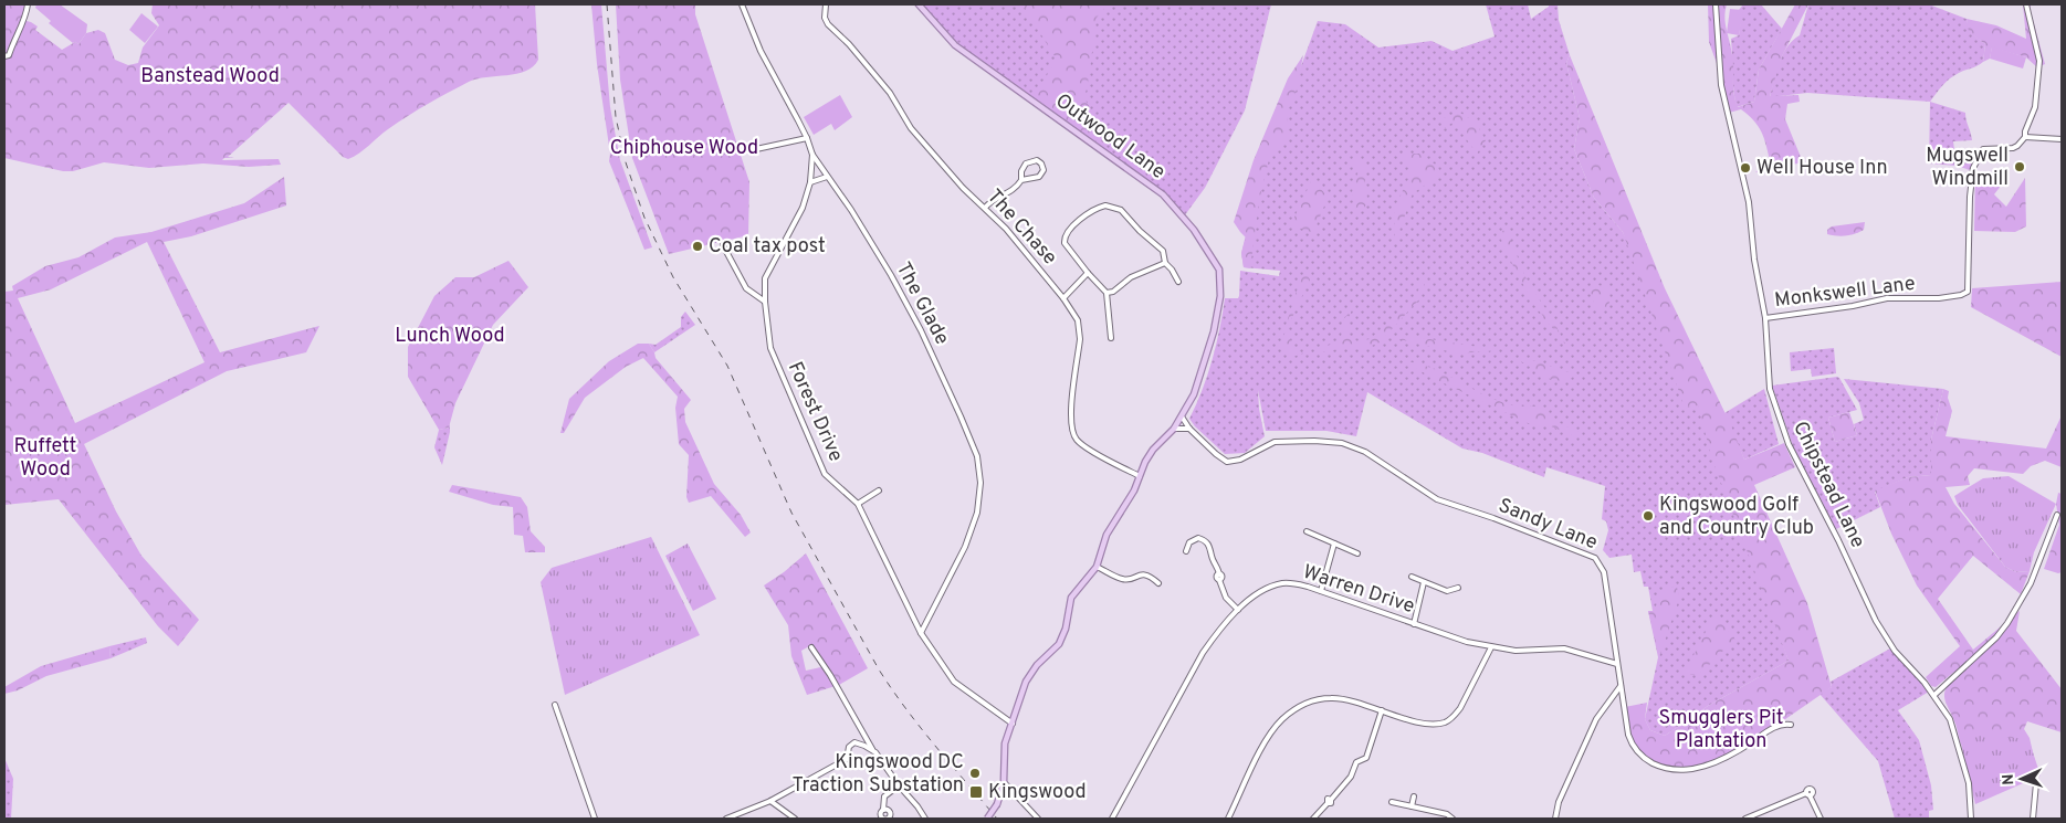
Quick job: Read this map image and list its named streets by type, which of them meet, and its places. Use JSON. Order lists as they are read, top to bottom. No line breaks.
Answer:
{"streets":{"main road":["Outwood Lane"],"street":["The Chase","Monkswell Lane","The Glade","Forest Drive","Chipstead Lane","Sandy Lane","Warren Drive"]},"crossings":[["Outwood Lane","The Chase"],["Outwood Lane","Sandy Lane"],["Monkswell Lane","Chipstead Lane"],["The Glade","Forest Drive"],["Sandy Lane","Warren Drive"]],"parks":["Banstead Wood","Chiphouse Wood","Lunch Wood","Ruffett Wood","Smugglers Pit Plantation"],"places":{"other":["Mugswell Windmill","Well House Inn","Coal tax post","Kingswood Golf and Country Club","Kingswood DC Traction Substation"],"transit":["Kingswood"]},"north":"left"}
